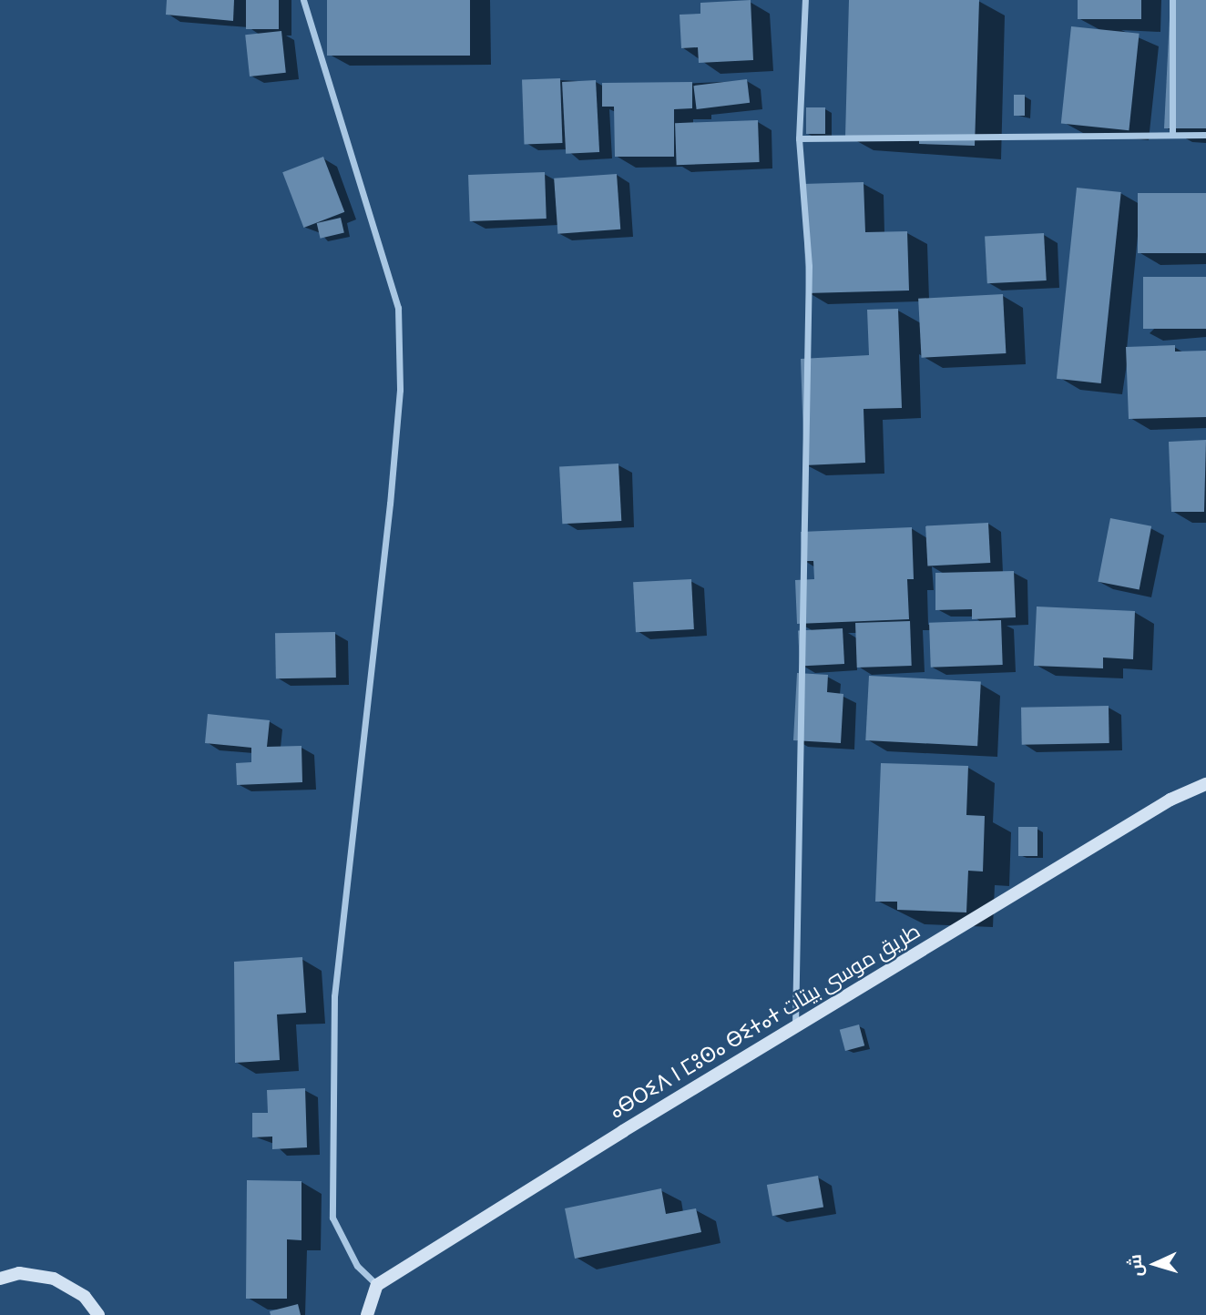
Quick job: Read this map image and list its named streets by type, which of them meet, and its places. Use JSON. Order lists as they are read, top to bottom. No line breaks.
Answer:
{"streets":{"street":["ⴰⴱⵔⵉⴷ ⵏ ⵎⵓⵙⴰ ⴱⵉⵜⴰⵜ طريق موسى بيتات"]},"north":"left"}
